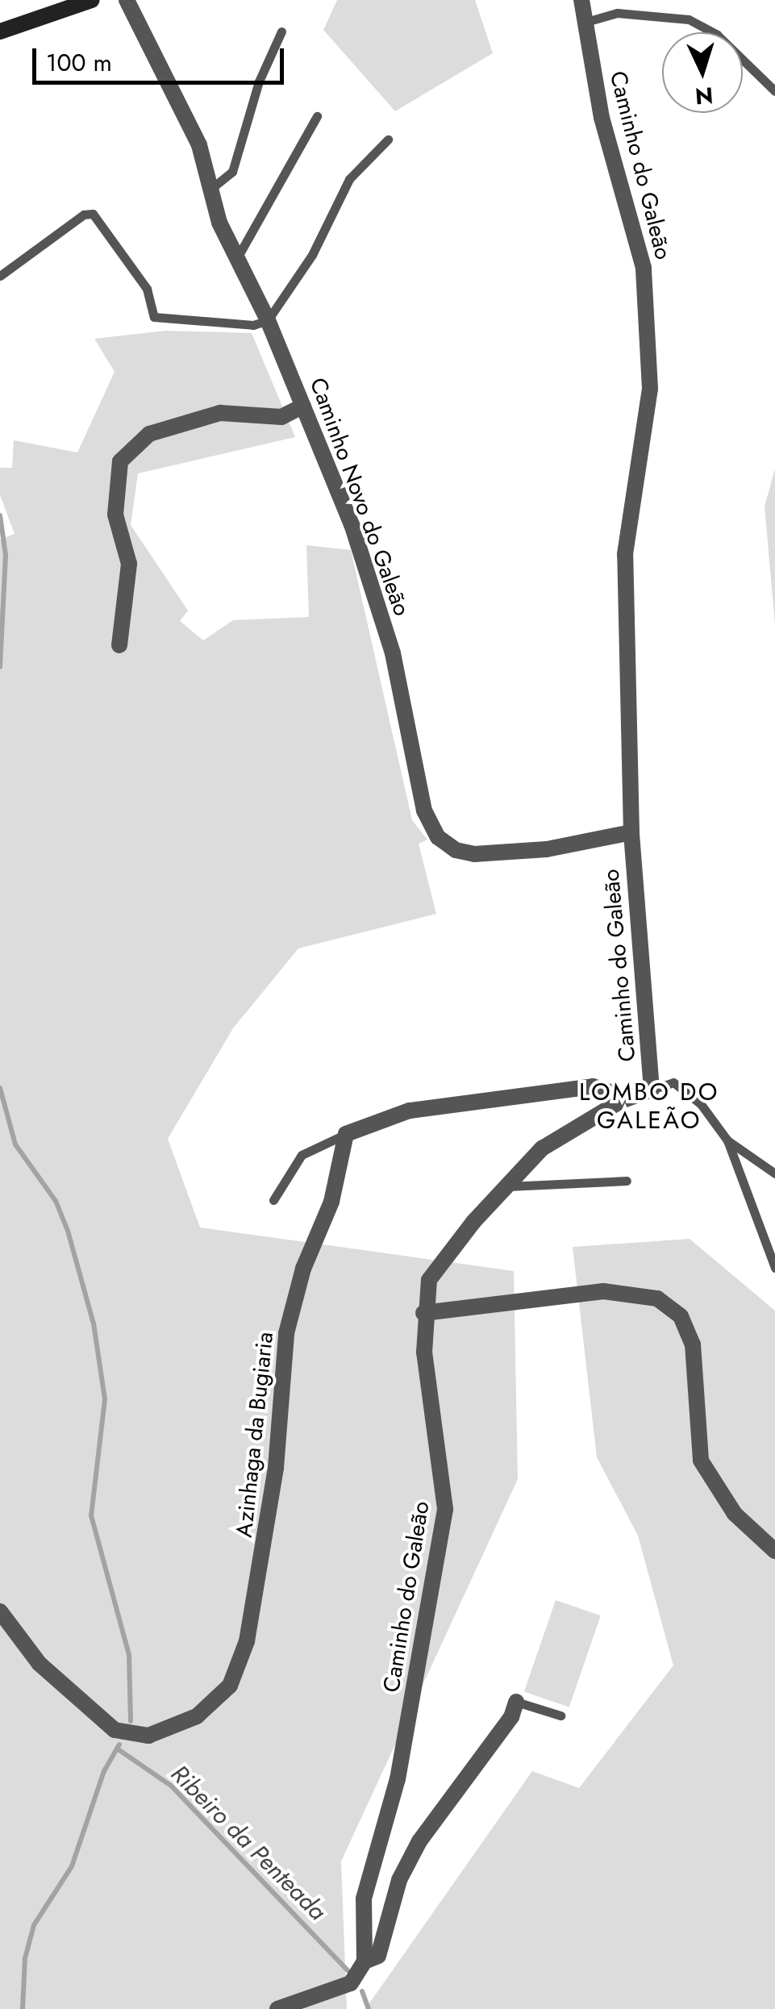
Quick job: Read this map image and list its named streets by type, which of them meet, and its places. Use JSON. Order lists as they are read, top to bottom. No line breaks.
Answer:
{"streets":{"street":["Caminho do Galeão","Caminho Novo do Galeão","Azinhaga da Bugiaria"]},"crossings":[["Caminho do Galeão","Caminho Novo do Galeão"]],"districts":["LOMBO DO GALEÃO"],"water":["Ribeiro da Penteada"],"scale_bar":"100 m","north":"bottom"}
